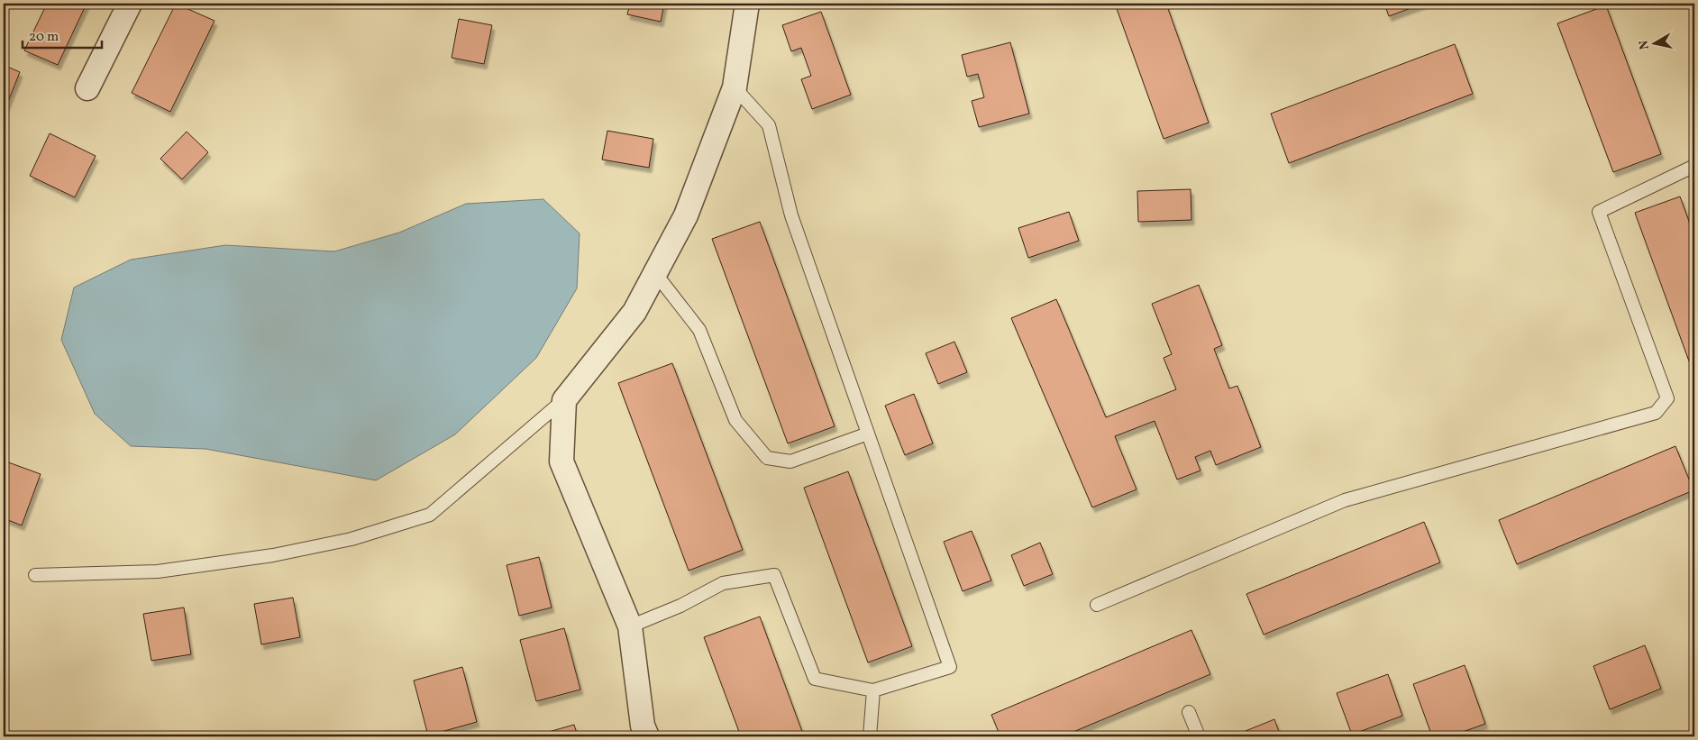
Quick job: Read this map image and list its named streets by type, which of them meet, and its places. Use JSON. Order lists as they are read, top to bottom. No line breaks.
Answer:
{"scale_bar":"20 m","north":"left"}
